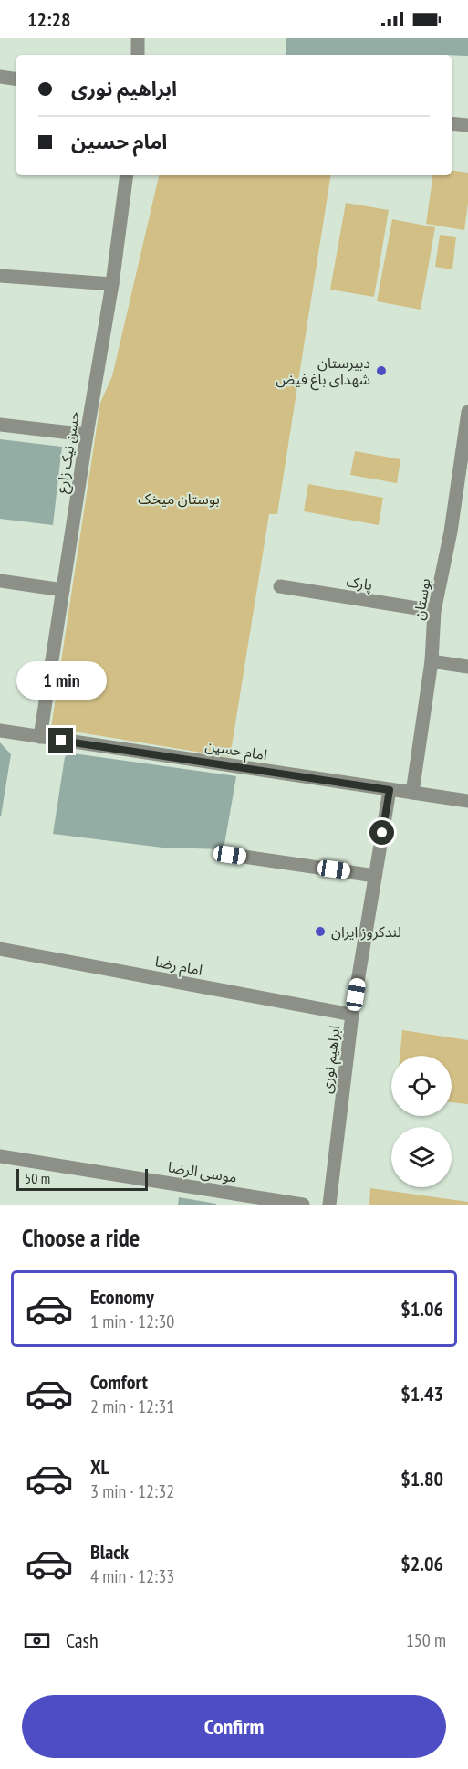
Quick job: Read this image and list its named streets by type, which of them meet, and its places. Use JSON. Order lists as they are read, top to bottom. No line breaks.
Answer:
{"streets":{"street":["حسن نیک زارع","پارک","بوستان","امام حسین","امام رضا","ابراهیم نوری","موسی الرضا"]},"crossings":[["حسن نیک زارع","امام حسین"],["پارک","بوستان"],["بوستان","امام حسین"],["امام حسین","ابراهیم نوری"],["امام رضا","ابراهیم نوری"]],"parks":["بوستان میخک"],"places":["دبیرستان شهدای باغ فیض","لندکروز ایران"],"scale_bar":"50 m","page":{"status":"12:28","banner":["ابراهیم نوری","امام حسین"],"bubble":"1 min","scale":"50 m","heading":"Choose a ride","list":[{"name":"Economy","note":"1 min · 12:30","value":"$1.06"},{"name":"Comfort","note":"2 min · 12:31","value":"$1.43"},{"name":"XL","note":"3 min · 12:32","value":"$1.80"},{"name":"Black","note":"4 min · 12:33","value":"$2.06"}],"pay":["Cash","150 m"],"buttons":"Confirm"}}
